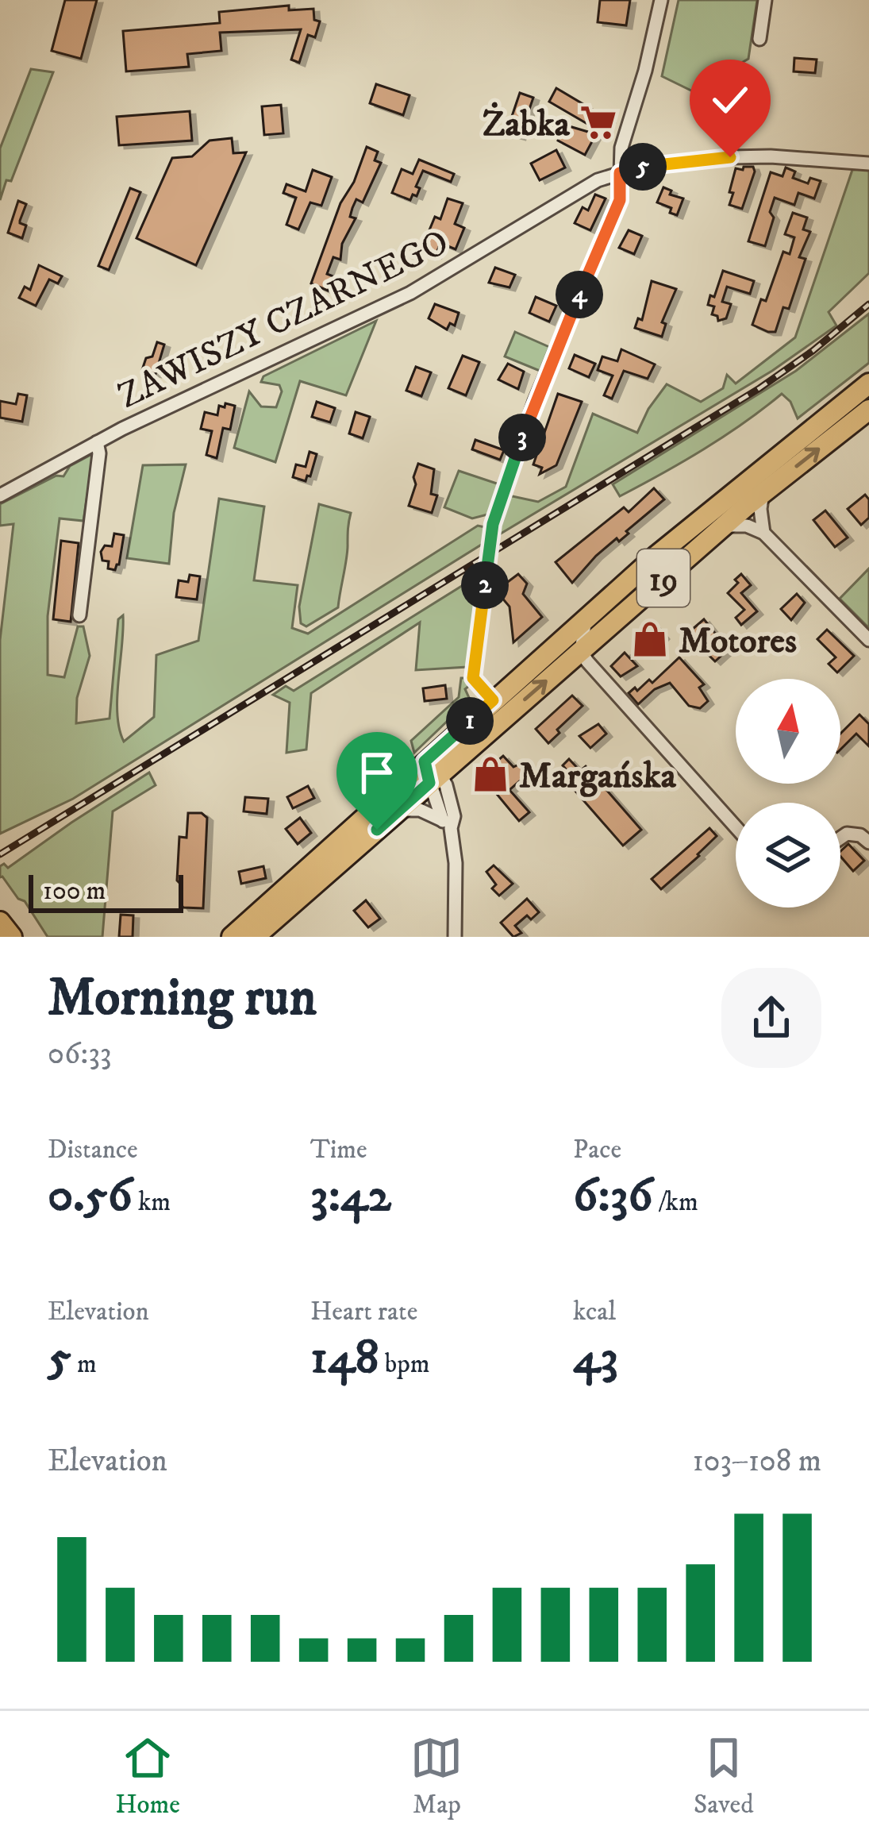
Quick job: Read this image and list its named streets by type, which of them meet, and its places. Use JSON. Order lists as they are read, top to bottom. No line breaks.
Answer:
{"streets":{"main road":["19"],"street":["ZAWISZY CZARNEGO"]},"places":{"supermarket":["Żabka"],"shop":["Motores","Margańska"]},"scale_bar":"100 m","north":"top","page":{"pins":["5","4","3","2","1"],"scale":"100 m","heading":["Morning run","06:33"],"stats":[["Distance","0.56 km"],["Time","3:42"],["Pace","6:36 /km"],["Elevation","5 m"],["Heart rate","148 bpm"],["kcal","43"]],"chart":["Elevation","103–108 m"],"tabs":["Home","Map","Saved"]}}
